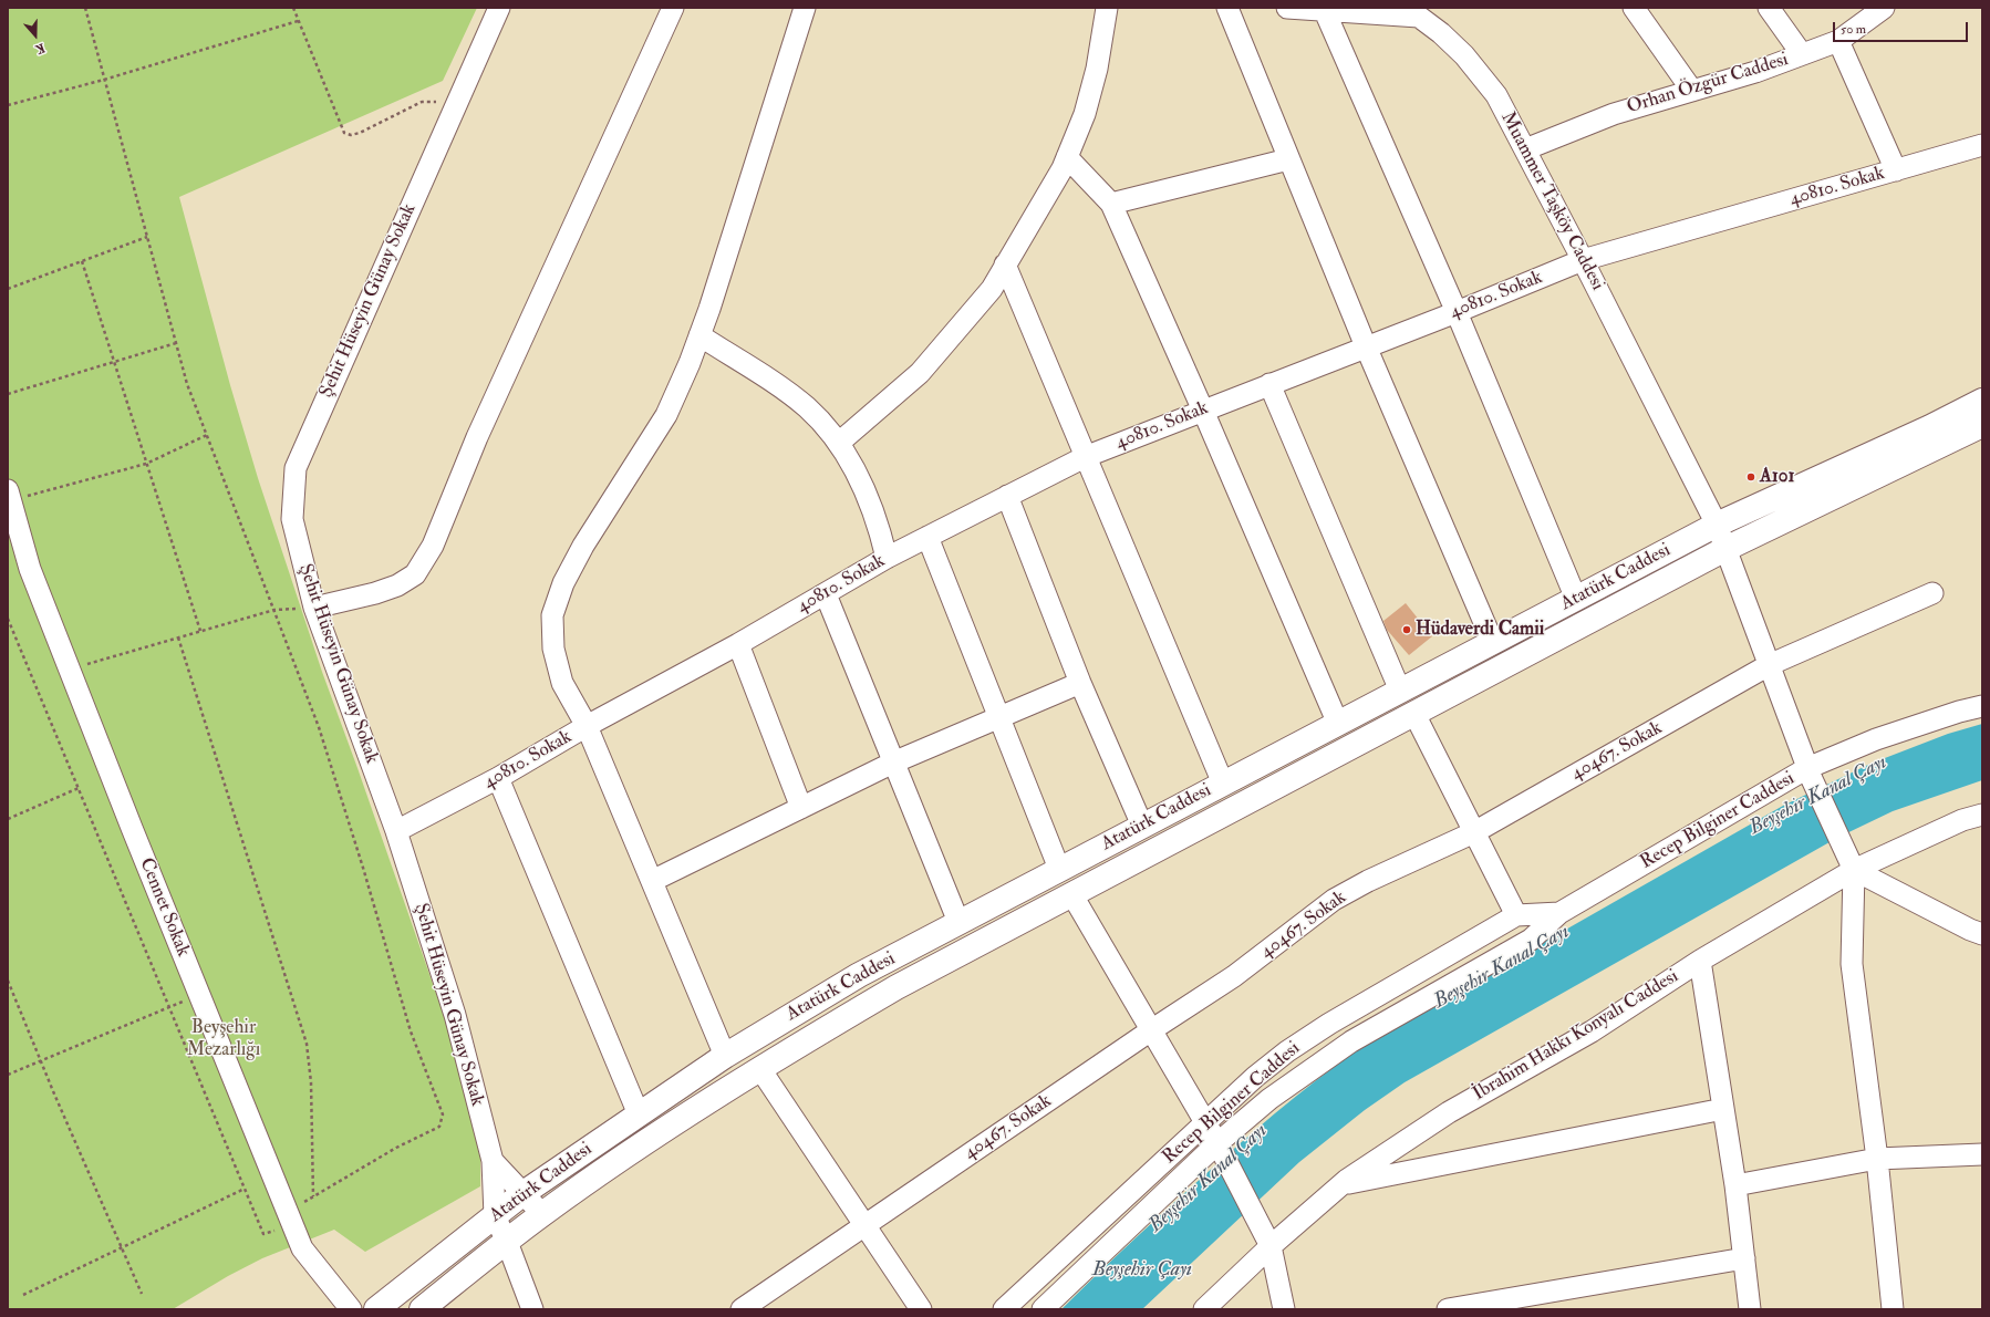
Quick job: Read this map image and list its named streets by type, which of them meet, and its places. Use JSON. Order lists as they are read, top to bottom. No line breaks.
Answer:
{"streets":{"main road":["Atatürk Caddesi"],"street":["Orhan Özgür Caddesi","40810. Sokak","Muammer Taşköy Caddesi","Şehit Hüseyin Günay Sokak","40467. Sokak","Recep Bilginer Caddesi","Cennet Sokak","İbrahim Hakkı Konyalı Caddesi"]},"crossings":[["Orhan Özgür Caddesi","Muammer Taşköy Caddesi"],["40810. Sokak","Muammer Taşköy Caddesi"],["40810. Sokak","Şehit Hüseyin Günay Sokak"],["Muammer Taşköy Caddesi","Atatürk Caddesi"],["Muammer Taşköy Caddesi","40467. Sokak"],["Muammer Taşköy Caddesi","Recep Bilginer Caddesi"],["Muammer Taşköy Caddesi","İbrahim Hakkı Konyalı Caddesi"],["Şehit Hüseyin Günay Sokak","Atatürk Caddesi"]],"water":["Beyşehir Kanal Çayı","Beyşehir Çayı"],"parks":["Beyşehir Mezarlığı"],"places":["A101","Hüdaverdi Camii"],"scale_bar":"50 m","north":"bottom"}
